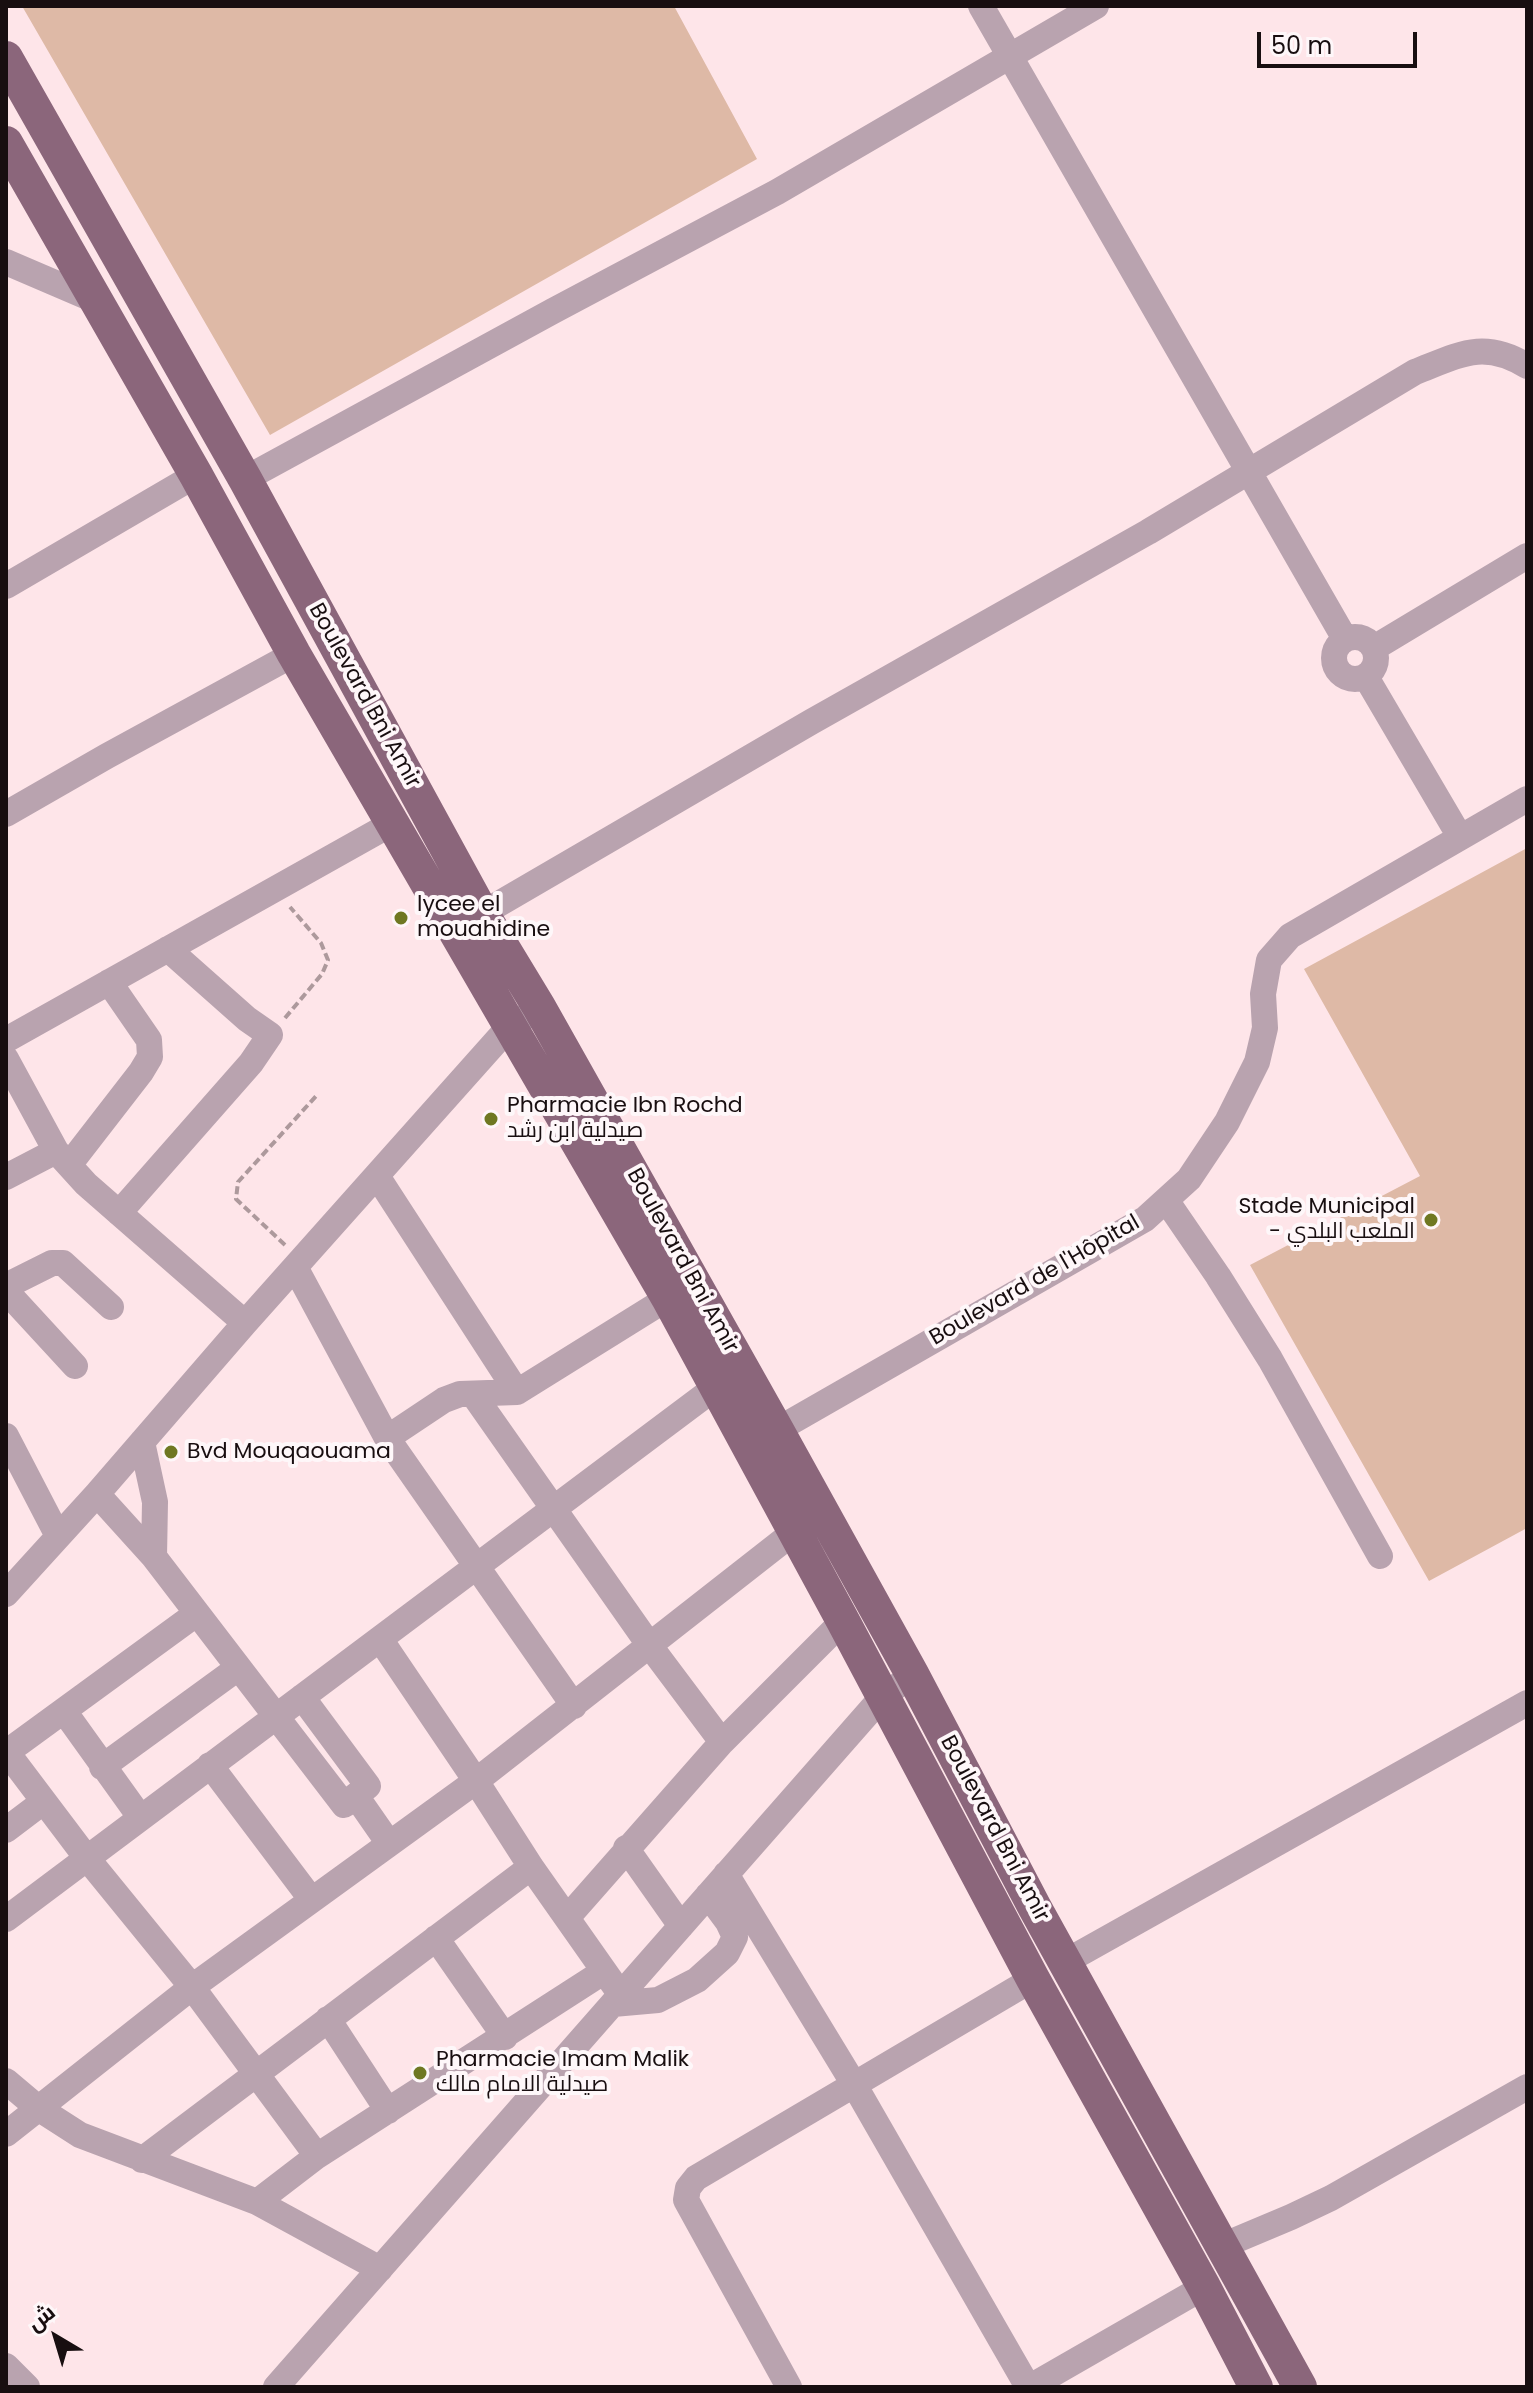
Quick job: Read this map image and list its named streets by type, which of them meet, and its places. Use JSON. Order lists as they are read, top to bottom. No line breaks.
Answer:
{"streets":{"main road":["Boulevard Bni Amir"],"street":["Boulevard de l'Hôpital"]},"crossings":[["Boulevard Bni Amir","Boulevard de l'Hôpital"]],"places":["lycee el mouahidine","Pharmacie Ibn Rochd صيدلية ابن رشد","Stade Municipal - الملعب البلدي","Bvd Mouqaouama","Pharmacie Imam Malik صيدلية الامام مالك"],"scale_bar":"50 m","north":"top left"}
